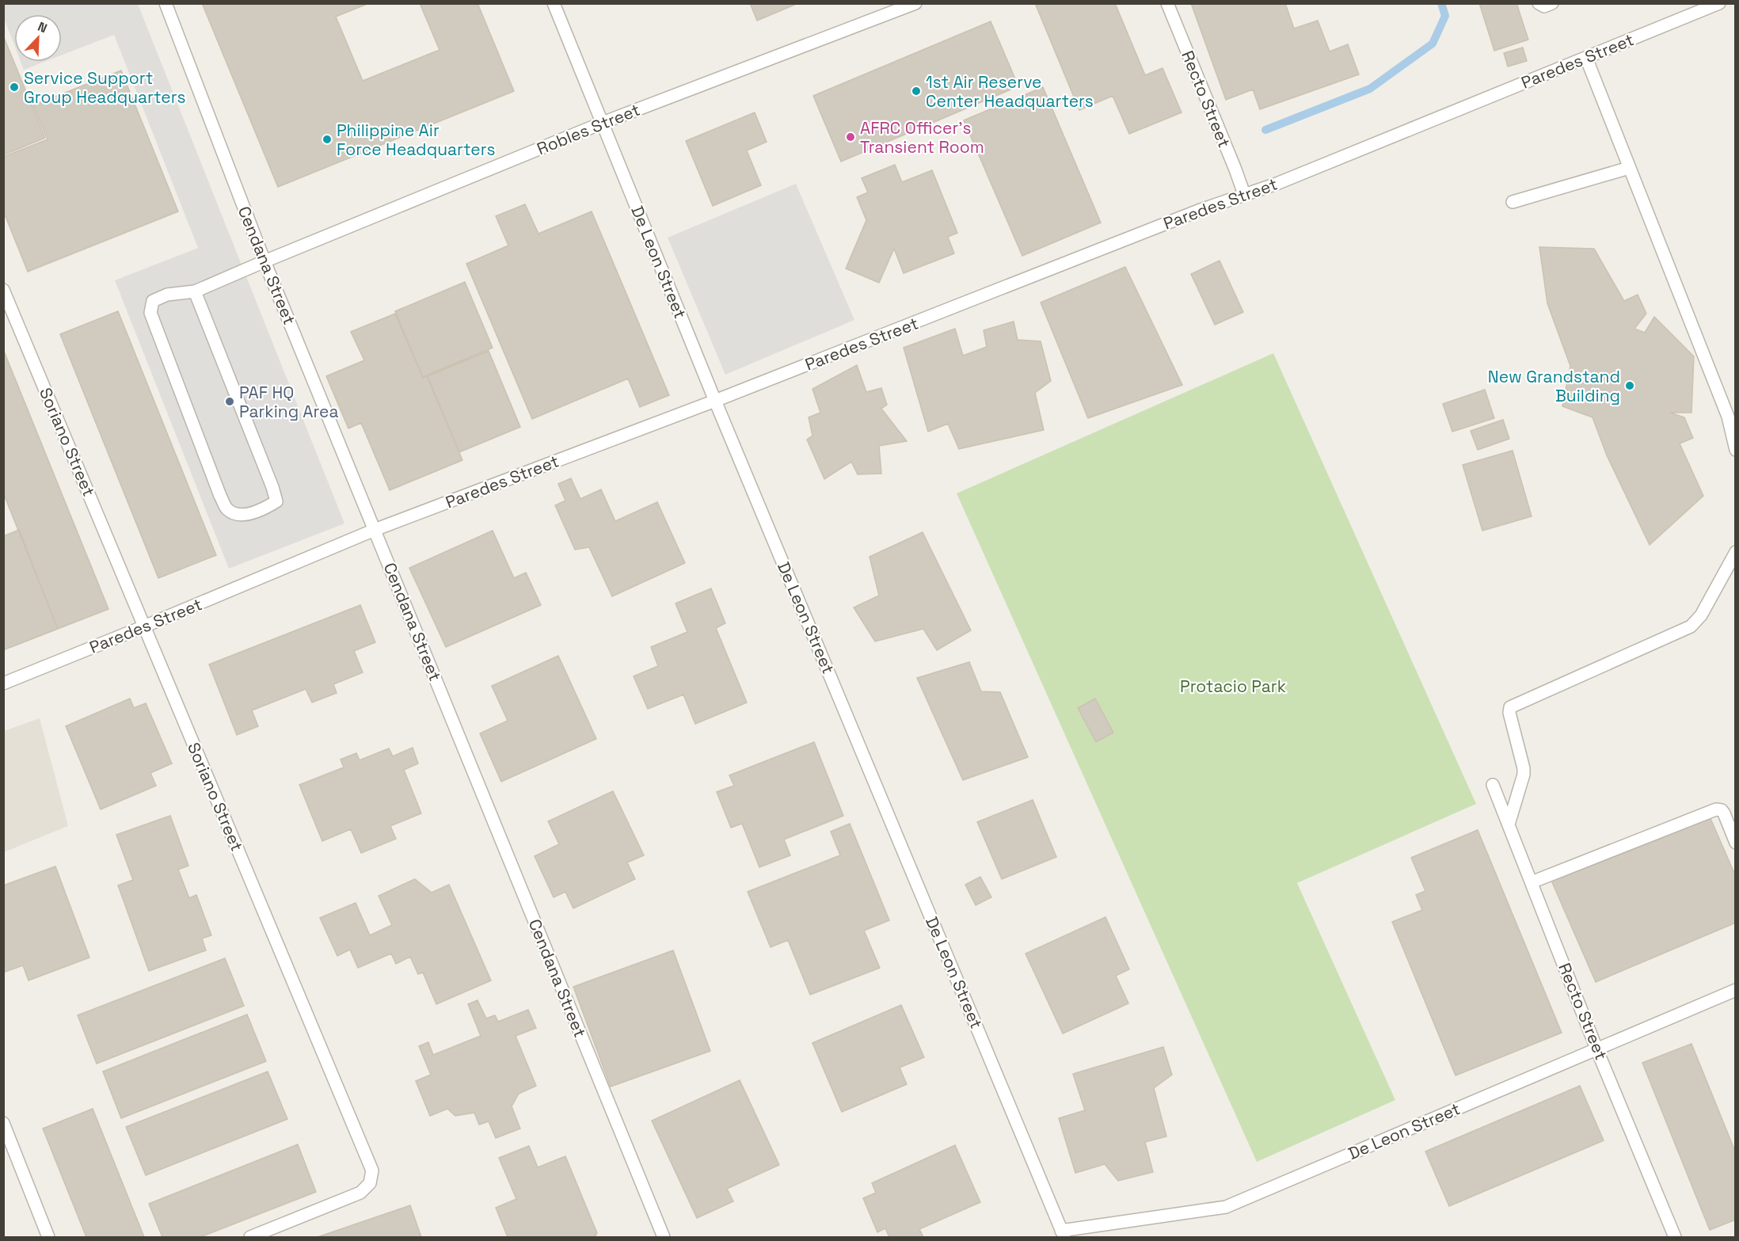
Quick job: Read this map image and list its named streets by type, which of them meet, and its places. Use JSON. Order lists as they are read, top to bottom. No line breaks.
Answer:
{"streets":{"lane":["Paredes Street","Recto Street","Robles Street","De Leon Street","Cendana Street","Soriano Street"]},"crossings":[["Paredes Street","Recto Street"],["Paredes Street","De Leon Street"],["Paredes Street","Cendana Street"],["Paredes Street","Soriano Street"],["Recto Street","De Leon Street"],["Robles Street","De Leon Street"],["Robles Street","Cendana Street"]],"parks":["Protacio Park"],"places":["Service Support Group Headquarters","1st Air Reserve Center Headquarters","AFRC Officer's Transient Room","Philippine Air Force Headquarters","New Grandstand Building","PAF HQ Parking Area"],"north":"top right"}
